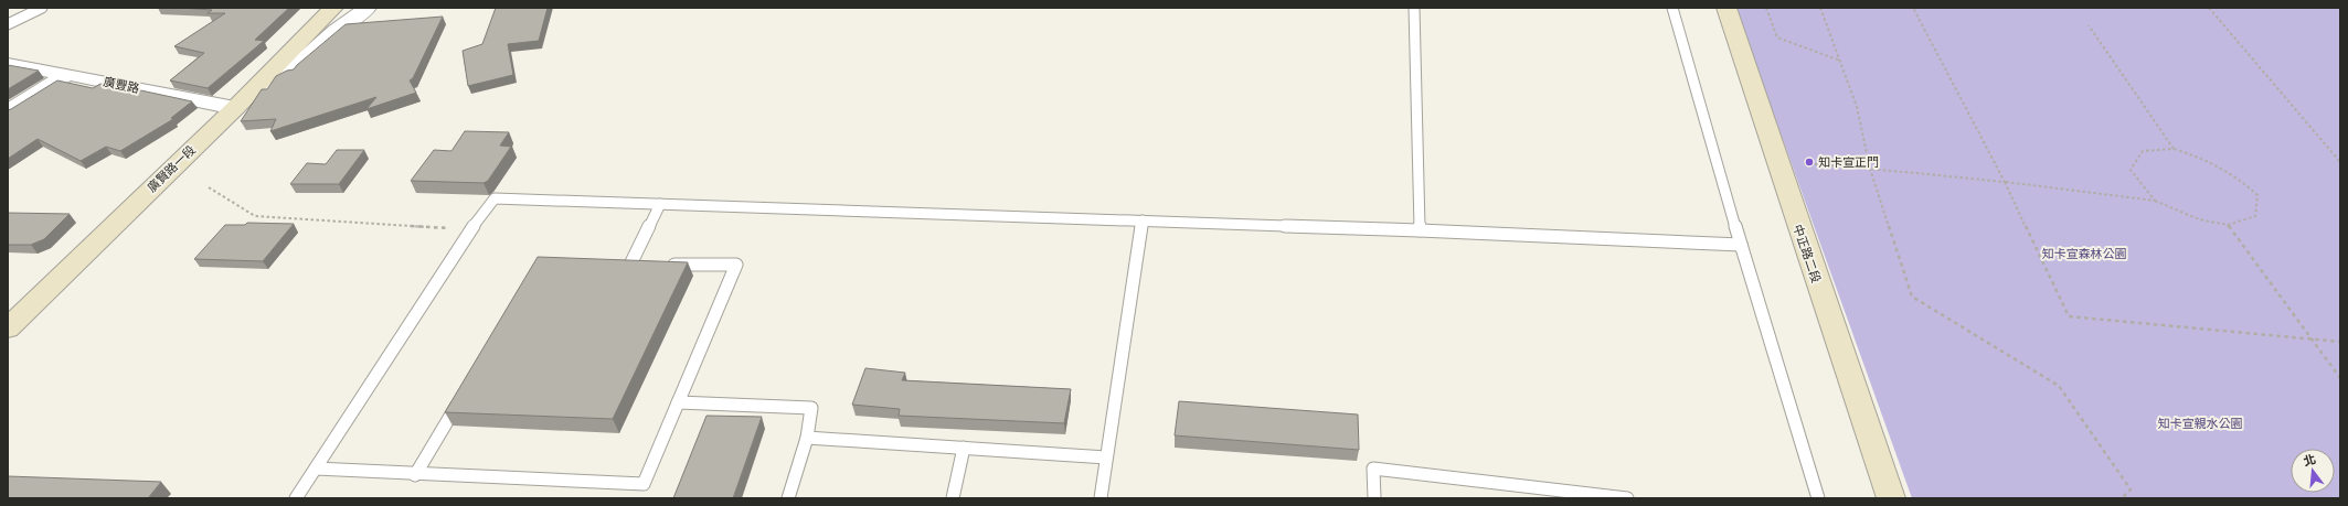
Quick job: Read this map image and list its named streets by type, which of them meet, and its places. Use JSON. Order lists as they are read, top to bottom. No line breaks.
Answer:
{"streets":{"street":["廣豐路","廣賢路一段","中正路二段"]},"crossings":[["廣豐路","廣賢路一段"]],"parks":["知卡宣森林公園","知卡宣親水公園"],"places":["知卡宣正門"],"north":"top"}
